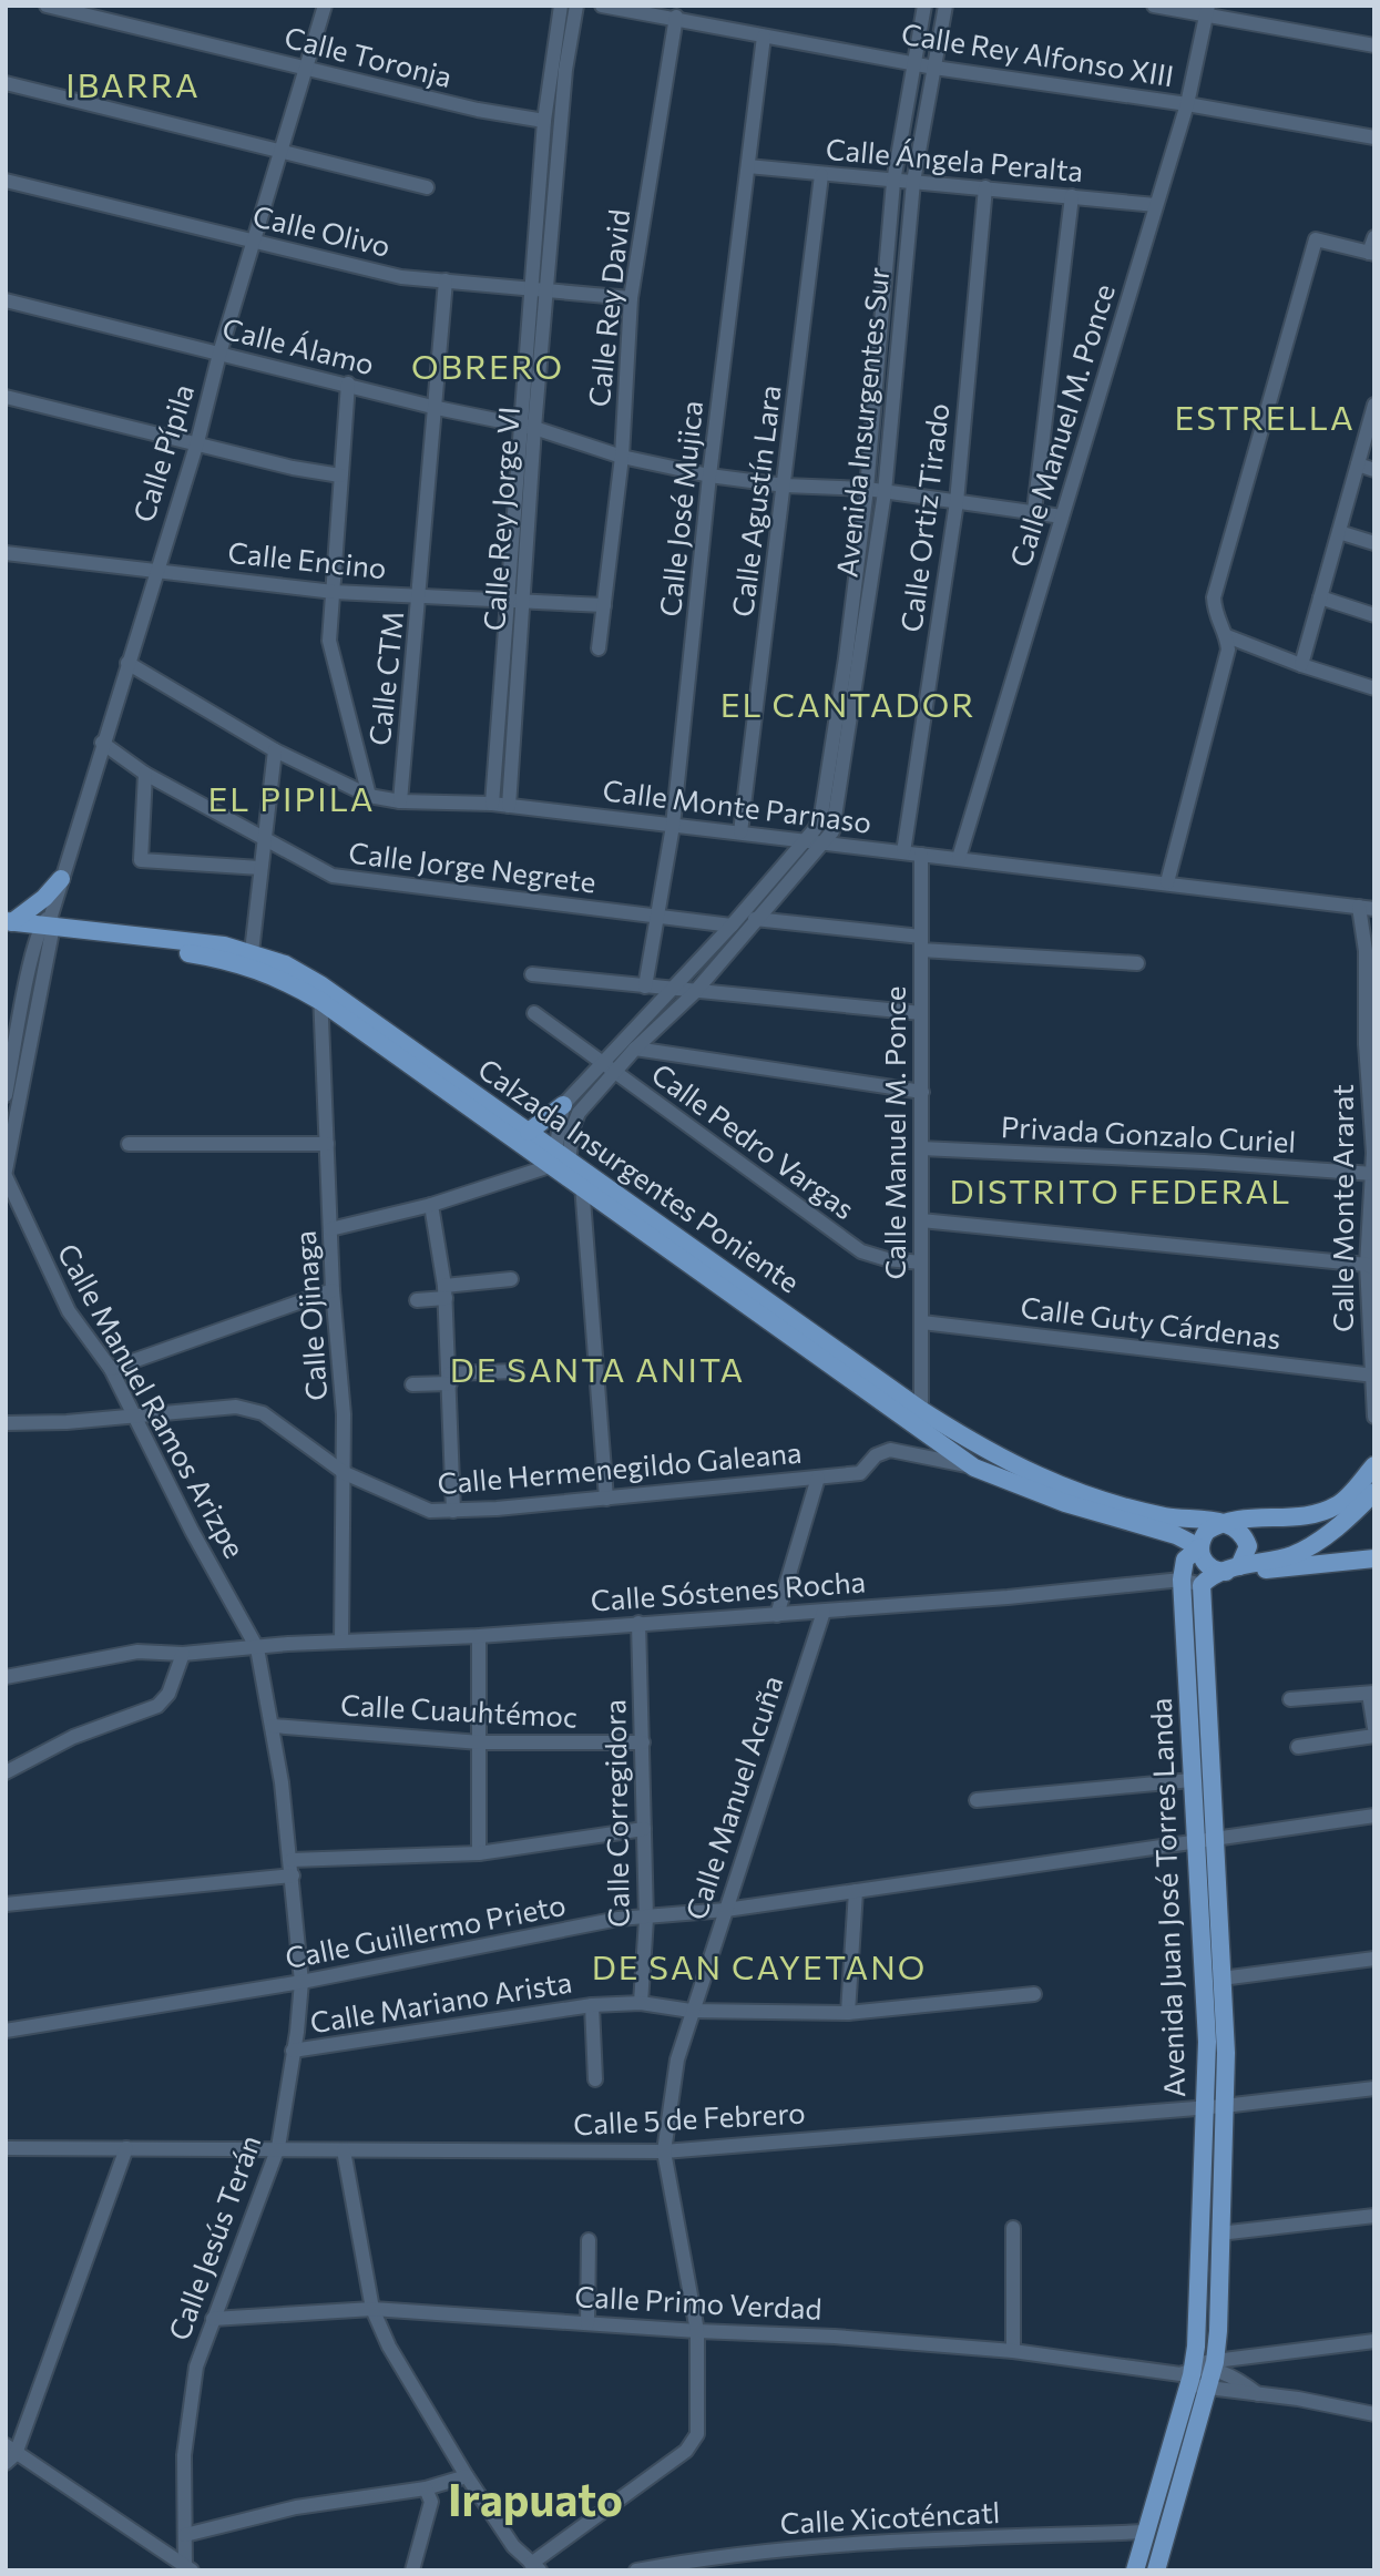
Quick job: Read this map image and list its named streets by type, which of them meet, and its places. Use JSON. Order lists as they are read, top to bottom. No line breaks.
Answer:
{"streets":{"main road":["Calzada Insurgentes Poniente","Avenida Juan José Torres Landa"],"street":["Calle Rey Alfonso XIII","Calle Toronja","Calle Ángela Peralta","Calle Olivo","Calle Rey David","Calle Álamo","Avenida Insurgentes Sur","Calle Manuel M. Ponce","Calle Pípila","Calle Agustín Lara","Calle José Mujica","Calle Ortiz Tirado","Calle Rey Jorge VI","Calle Encino","Calle CTM","Calle Monte Parnaso","Calle Jorge Negrete","Privada Gonzalo Curiel","Calle Pedro Vargas","Calle Monte Ararat","Calle Ojinaga","Calle Guty Cárdenas","Calle Manuel Ramos Arizpe","Calle Hermenegildo Galeana","Calle Sóstenes Rocha","Calle Cuauhtémoc","Calle Manuel Acuña","Calle Corregidora","Calle Guillermo Prieto","Calle Mariano Arista","Calle 5 de Febrero","Calle Jesús Terán","Calle Primo Verdad","Calle Xicoténcatl"]},"crossings":[["Calle Rey Alfonso XIII","Calle Rey David"],["Calle Rey Alfonso XIII","Avenida Insurgentes Sur"],["Calle Rey Alfonso XIII","Calle Manuel M. Ponce"],["Calle Rey Alfonso XIII","Calle José Mujica"],["Calle Toronja","Calle Pípila"],["Calle Toronja","Calle Rey Jorge VI"],["Calle Ángela Peralta","Avenida Insurgentes Sur"],["Calle Ángela Peralta","Calle Manuel M. Ponce"],["Calle Ángela Peralta","Calle Agustín Lara"],["Calle Ángela Peralta","Calle José Mujica"],["Calle Ángela Peralta","Calle Ortiz Tirado"],["Calle Olivo","Calle Rey David"],["Calle Olivo","Calle Pípila"],["Calle Olivo","Calle Rey Jorge VI"],["Calle Olivo","Calle CTM"],["Calle Rey David","Calle Álamo"],["Calle Rey David","Calle Encino"],["Calle Álamo","Avenida Insurgentes Sur"],["Calle Álamo","Calle Manuel M. Ponce"],["Calle Álamo","Calle Pípila"],["Calle Álamo","Calle Agustín Lara"],["Calle Álamo","Calle José Mujica"],["Calle Álamo","Calle Ortiz Tirado"],["Calle Álamo","Calle Rey Jorge VI"],["Calle Álamo","Calle CTM"],["Avenida Insurgentes Sur","Calle Monte Parnaso"],["Calle Manuel M. Ponce","Calle Monte Parnaso"],["Calle Manuel M. Ponce","Privada Gonzalo Curiel"],["Calle Manuel M. Ponce","Calle Pedro Vargas"],["Calle Manuel M. Ponce","Calzada Insurgentes Poniente"],["Calle Manuel M. Ponce","Calle Guty Cárdenas"],["Calle Pípila","Calle Encino"],["Calle Pípila","Calle Monte Parnaso"],["Calle Pípila","Calle Jorge Negrete"],["Calle Pípila","Calzada Insurgentes Poniente"],["Calle Pípila","Calle Manuel Ramos Arizpe"],["Calle Agustín Lara","Calle Monte Parnaso"],["Calle José Mujica","Calle Monte Parnaso"],["Calle José Mujica","Calle Jorge Negrete"],["Calle Ortiz Tirado","Calle Monte Parnaso"],["Calle Rey Jorge VI","Calle Encino"],["Calle Rey Jorge VI","Calle Monte Parnaso"],["Calle Encino","Calle CTM"],["Calle CTM","Calle Monte Parnaso"],["Calle Monte Parnaso","Calle Monte Ararat"],["Privada Gonzalo Curiel","Calle Monte Ararat"],["Calzada Insurgentes Poniente","Calle Ojinaga"],["Calzada Insurgentes Poniente","Calle Hermenegildo Galeana"],["Calle Monte Ararat","Calle Guty Cárdenas"],["Calle Ojinaga","Calle Hermenegildo Galeana"],["Calle Ojinaga","Calle Sóstenes Rocha"],["Calle Manuel Ramos Arizpe","Calle Hermenegildo Galeana"],["Calle Manuel Ramos Arizpe","Calle Sóstenes Rocha"],["Calle Manuel Ramos Arizpe","Calle Jesús Terán"],["Calle Sóstenes Rocha","Calle Manuel Acuña"],["Calle Sóstenes Rocha","Calle Corregidora"],["Calle Sóstenes Rocha","Avenida Juan José Torres Landa"],["Calle Sóstenes Rocha","Calle Jesús Terán"],["Calle Cuauhtémoc","Calle Corregidora"],["Calle Cuauhtémoc","Calle Jesús Terán"],["Calle Manuel Acuña","Calle Guillermo Prieto"],["Calle Manuel Acuña","Calle Mariano Arista"],["Calle Manuel Acuña","Calle 5 de Febrero"],["Calle Manuel Acuña","Calle Primo Verdad"],["Calle Corregidora","Calle Guillermo Prieto"],["Calle Corregidora","Calle Mariano Arista"],["Avenida Juan José Torres Landa","Calle Guillermo Prieto"],["Avenida Juan José Torres Landa","Calle 5 de Febrero"],["Avenida Juan José Torres Landa","Calle Primo Verdad"],["Avenida Juan José Torres Landa","Calle Xicoténcatl"],["Calle Guillermo Prieto","Calle Jesús Terán"],["Calle Mariano Arista","Calle Jesús Terán"],["Calle 5 de Febrero","Calle Jesús Terán"],["Calle Jesús Terán","Calle Primo Verdad"]],"districts":["IBARRA","OBRERO","ESTRELLA","EL CANTADOR","EL PIPILA","DISTRITO FEDERAL","DE SANTA ANITA","DE SAN CAYETANO","Irapuato"]}
